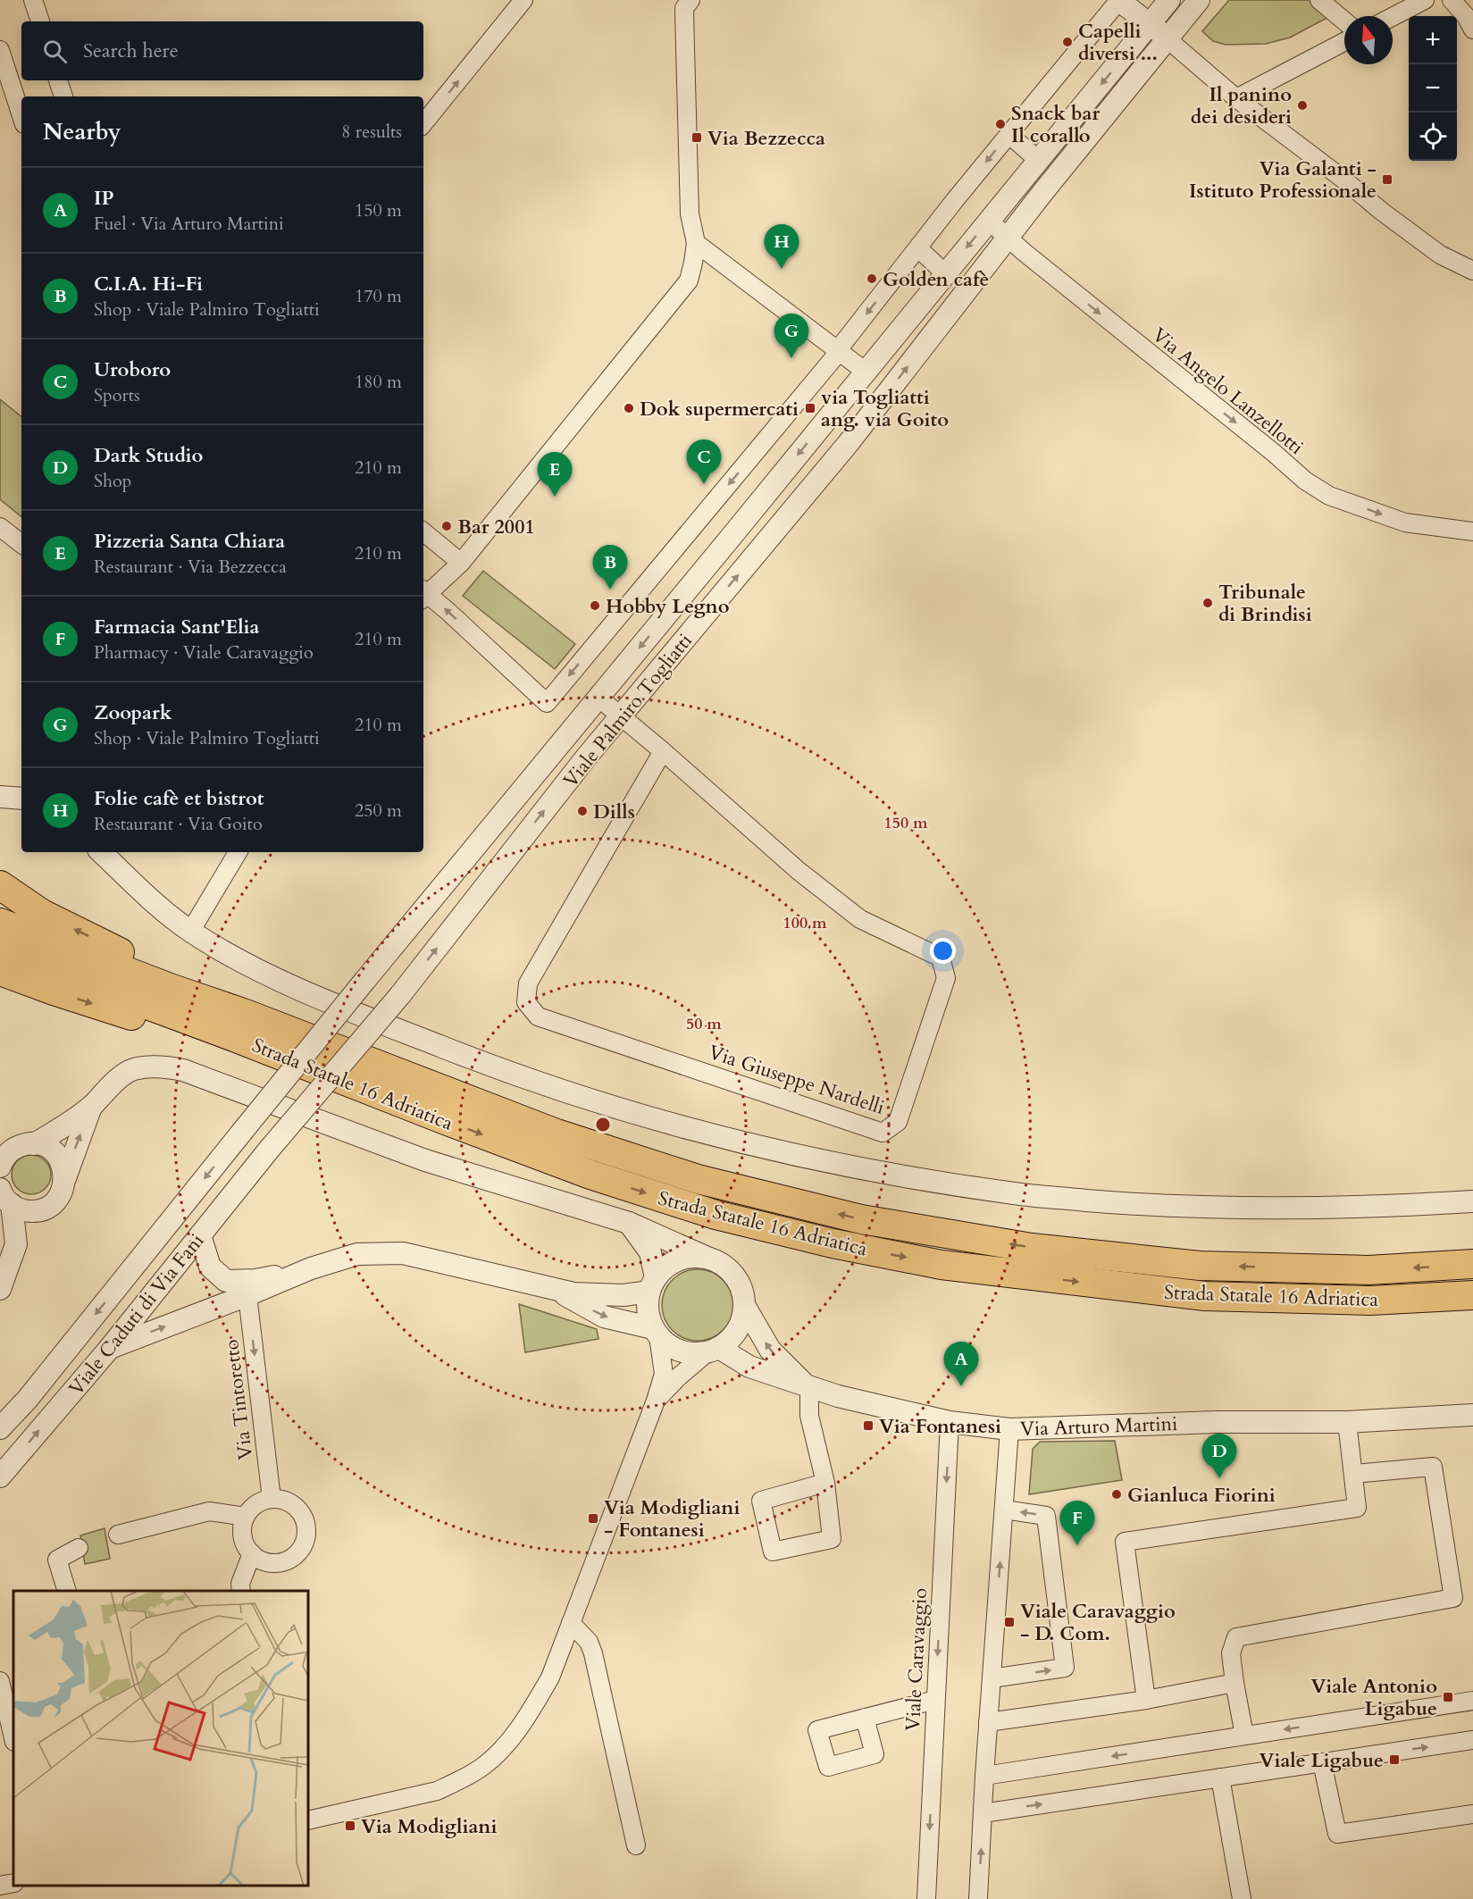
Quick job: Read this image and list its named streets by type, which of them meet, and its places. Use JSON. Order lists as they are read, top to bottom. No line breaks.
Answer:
{"streets":{"highway":["Strada Statale 16 Adriatica"],"street":["Via Angelo Lanzellotti","Viale Palmiro Togliatti","Via Giuseppe Nardelli","Viale Caduti di Via Fani","Via Tintoretto","Via Arturo Martini","Viale Caravaggio"]},"crossings":[["Via Angelo Lanzellotti","Viale Palmiro Togliatti"],["Viale Palmiro Togliatti","Via Giuseppe Nardelli"],["Viale Palmiro Togliatti","Viale Caduti di Via Fani"],["Via Arturo Martini","Viale Caravaggio"]],"one_way":["Via Angelo Lanzellotti","Via Tintoretto"],"places":{"other":["Capelli diversi ...","Il panino dei desideri","Snack bar Il corallo","Golden cafè","Dok supermercati","Bar 2001","Tribunale di Brindisi","Hobby Legno","Dills","Gianluca Fiorini"],"transit":["Via Bezzecca","Via Galanti - Istituto Professionale","via Togliatti ang. via Goito","Via Fontanesi","Via Modigliani - Fontanesi","Viale Caravaggio - D. Com.","Viale Antonio Ligabue","Viale Ligabue","Via Modigliani"]},"north":"top","page":{"map_buttons":["+","−"],"search":"Search here","heading":["Nearby","8 results"],"list":[{"mark":"A","name":"IP","note":"Fuel · Via Arturo Martini","value":"150 m"},{"mark":"B","name":"C.I.A. Hi-Fi","note":"Shop · Viale Palmiro Togliatti","value":"170 m"},{"mark":"C","name":"Uroboro","note":"Sports","value":"180 m"},{"mark":"D","name":"Dark Studio","note":"Shop","value":"210 m"},{"mark":"E","name":"Pizzeria Santa Chiara","note":"Restaurant · Via Bezzecca","value":"210 m"},{"mark":"F","name":"Farmacia Sant'Elia","note":"Pharmacy · Viale Caravaggio","value":"210 m"},{"mark":"G","name":"Zoopark","note":"Shop · Viale Palmiro Togliatti","value":"210 m"},{"mark":"H","name":"Folie cafè et bistrot","note":"Restaurant · Via Goito","value":"250 m"}],"pins":["H","G","C","E","B","A","D","F"]},"rings":["150 m","100 m","50 m"]}
